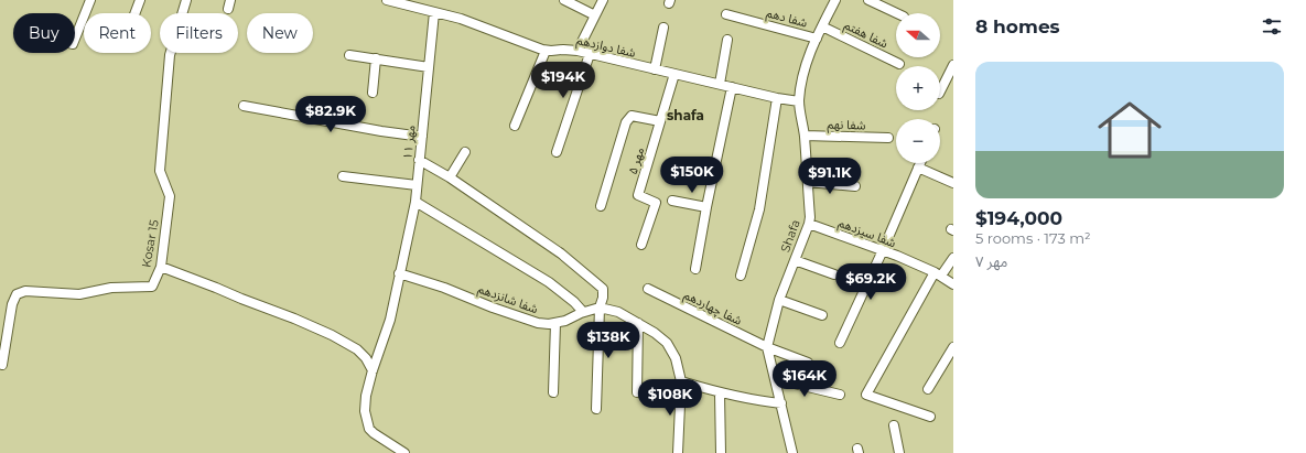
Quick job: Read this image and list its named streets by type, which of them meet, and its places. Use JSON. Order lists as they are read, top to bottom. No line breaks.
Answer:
{"streets":{"street":["شفا دهم","شفا هفتم","شفا دوازدهم","شفا نهم","مهر ۱۱","مهر ۵","شفا سیزدهم","Shafa","Kosar 15","شفا شانزدهم","شفا چهاردهم"]},"crossings":[["شفا دهم","Shafa"],["شفا هفتم","Shafa"],["شفا دوازدهم","مهر ۱۱"],["شفا دوازدهم","مهر ۵"],["شفا دوازدهم","Shafa"],["شفا نهم","Shafa"],["مهر ۱۱","شفا شانزدهم"],["شفا سیزدهم","Shafa"],["Shafa","شفا چهاردهم"]],"districts":["shafa"],"north":"left","page":{"heading":"8 homes","map_buttons":["+","−"],"chip":["Buy","Rent","Filters","New"],"list":[{"name":"$194,000","note":"5 rooms · 173 m² · مهر ۷"}],"price":["$194K","$82.9K","$150K","$91.1K","$69.2K","$138K","$164K","$108K"]}}
